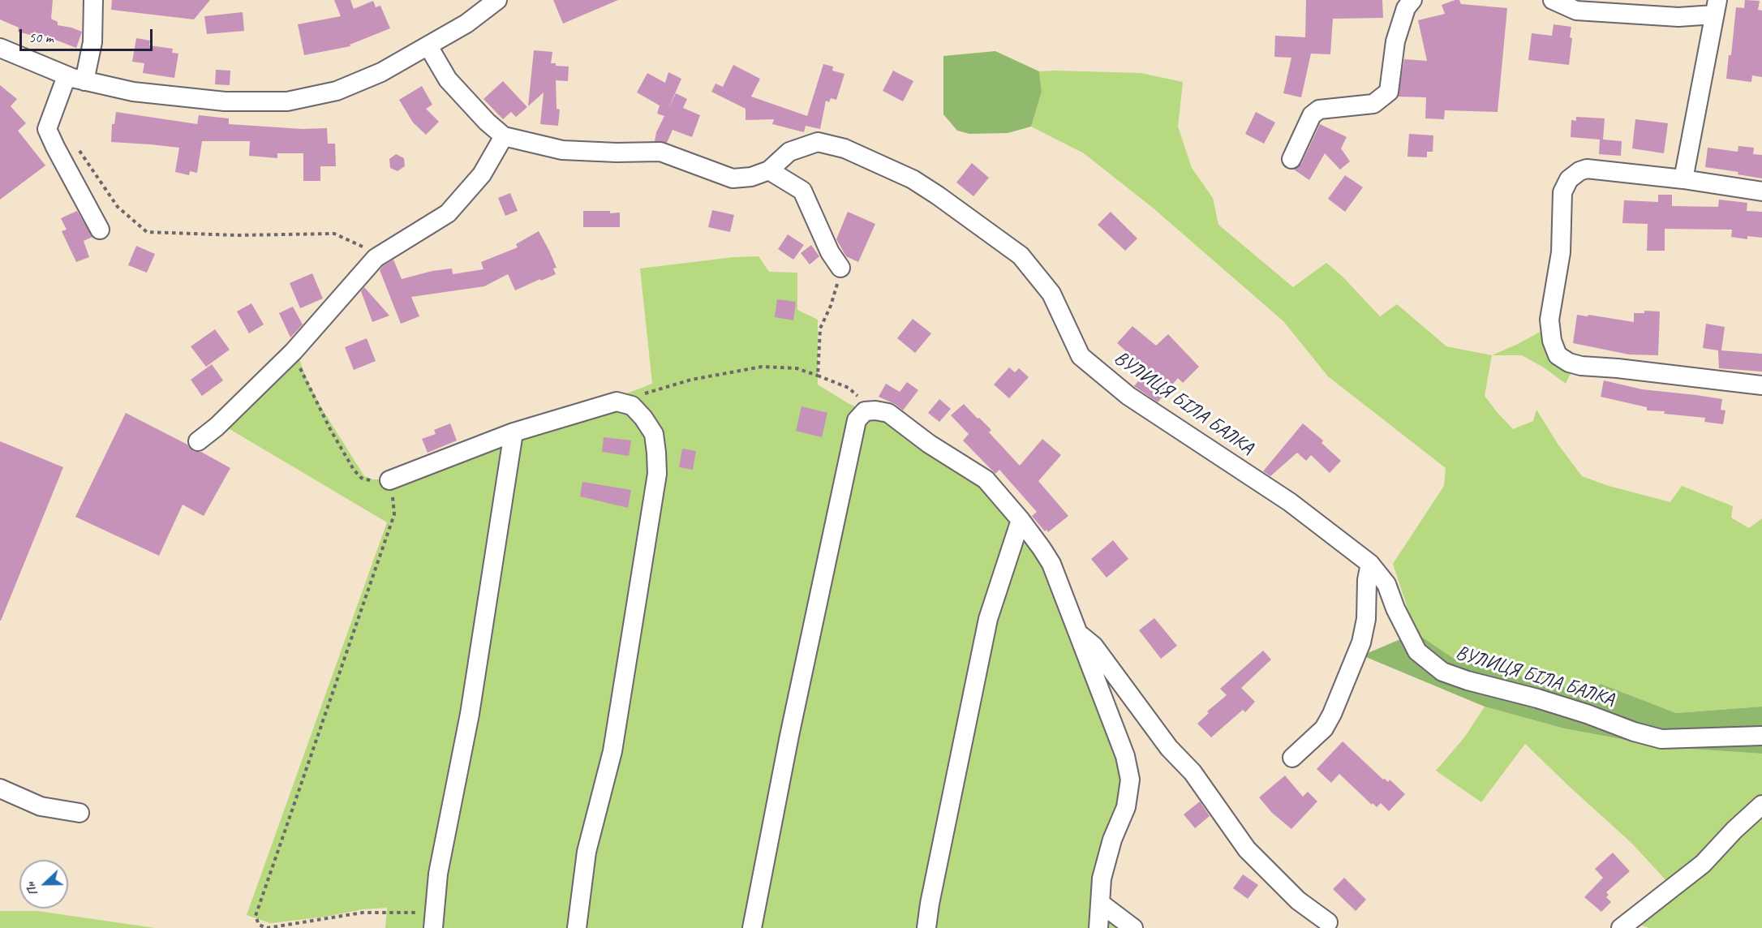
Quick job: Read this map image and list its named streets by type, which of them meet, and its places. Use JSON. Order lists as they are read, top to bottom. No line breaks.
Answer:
{"streets":{"street":["ВУЛИЦЯ БІЛА БАЛКА"]},"scale_bar":"50 m","north":"left"}
